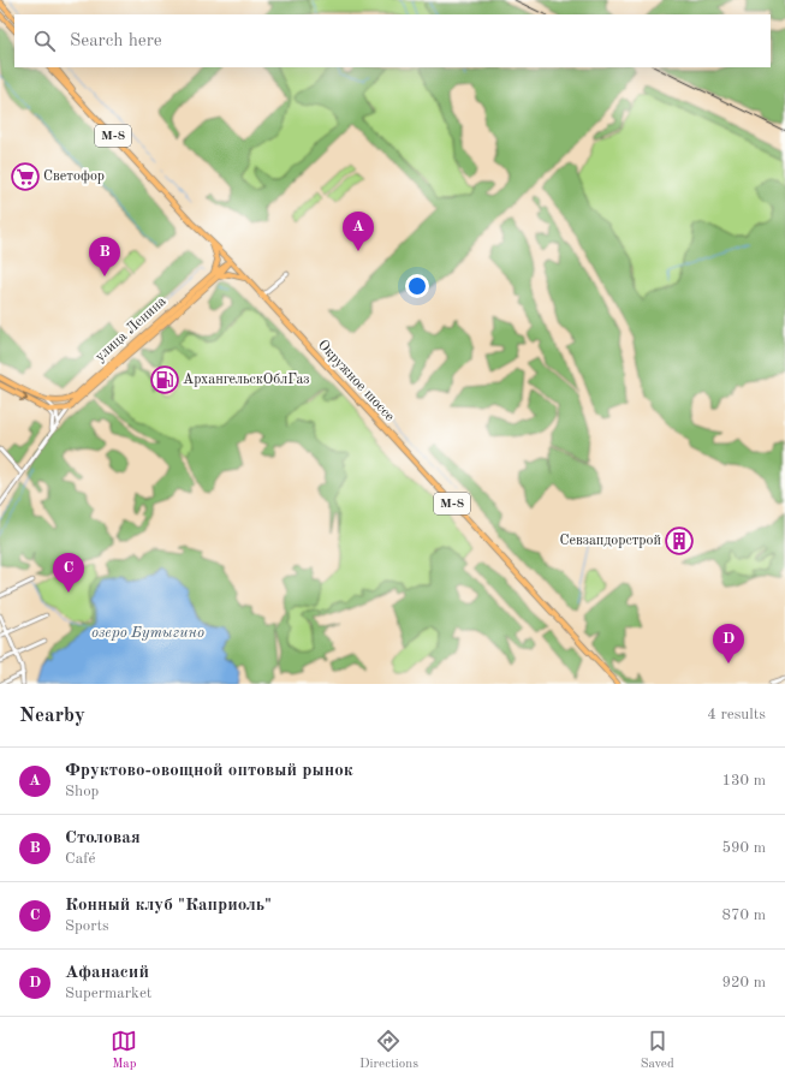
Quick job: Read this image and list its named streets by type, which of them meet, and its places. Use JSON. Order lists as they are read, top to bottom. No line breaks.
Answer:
{"streets":{"main road":["М-8","улица Ленина","Окружное шоссе"]},"crossings":[["улица Ленина","Окружное шоссе"]],"water":["озеро Бутыгино"],"places":{"supermarket":["Светофор"],"fuel station":["АрхангельскОблГаз"],"building":["Севзапдорстрой"]},"page":{"search":"Search here","pins":["A","B","C","D"],"heading":["Nearby","4 results"],"list":[{"mark":"A","name":"Фруктово-овощной оптовый рынок","note":"Shop","value":"130 m"},{"mark":"B","name":"Столовая","note":"Café","value":"590 m"},{"mark":"C","name":"Конный клуб \"Каприоль\"","note":"Sports","value":"870 m"},{"mark":"D","name":"Афанасий","note":"Supermarket","value":"920 m"}],"nav":["Map","Directions","Saved"]}}
